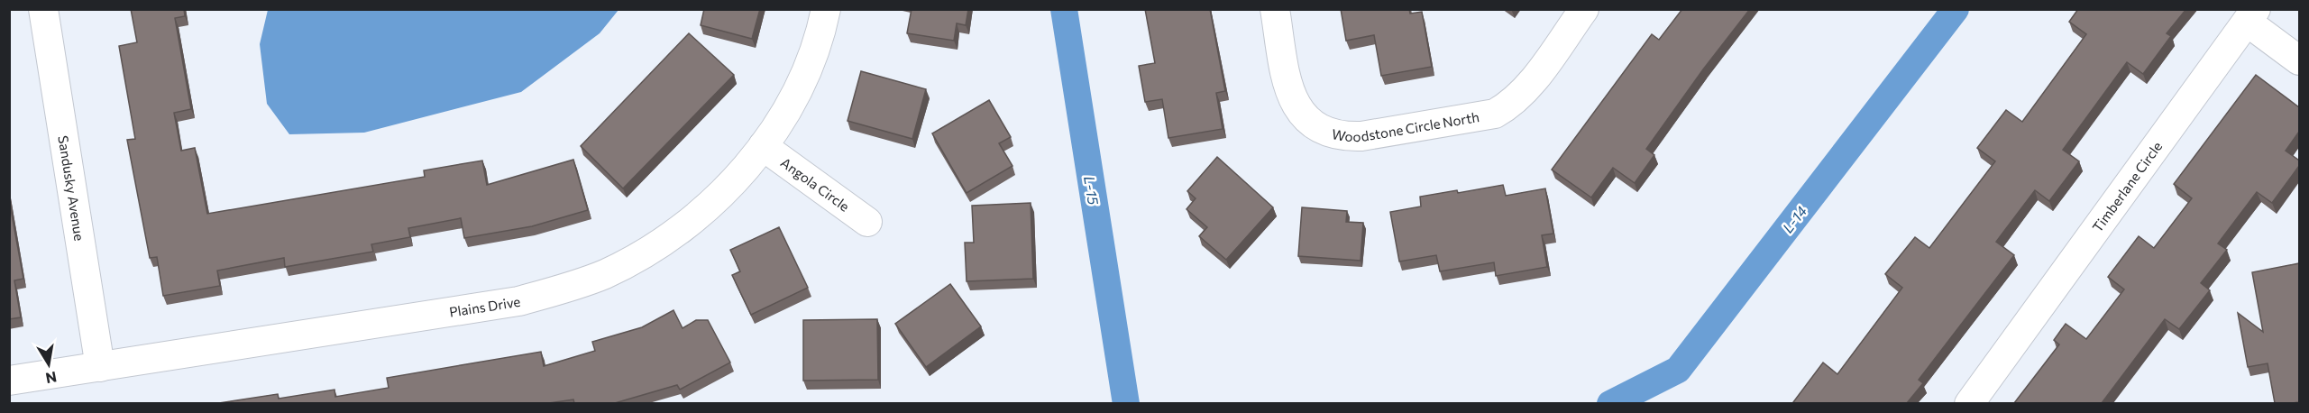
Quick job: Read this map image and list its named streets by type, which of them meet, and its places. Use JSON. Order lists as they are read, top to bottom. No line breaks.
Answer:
{"streets":{"street":["Woodstone Circle North","Angola Circle","Timberlane Circle","Sandusky Avenue","Plains Drive"]},"crossings":[["Angola Circle","Plains Drive"],["Sandusky Avenue","Plains Drive"]],"water":["L-15","L-14"],"north":"bottom"}
